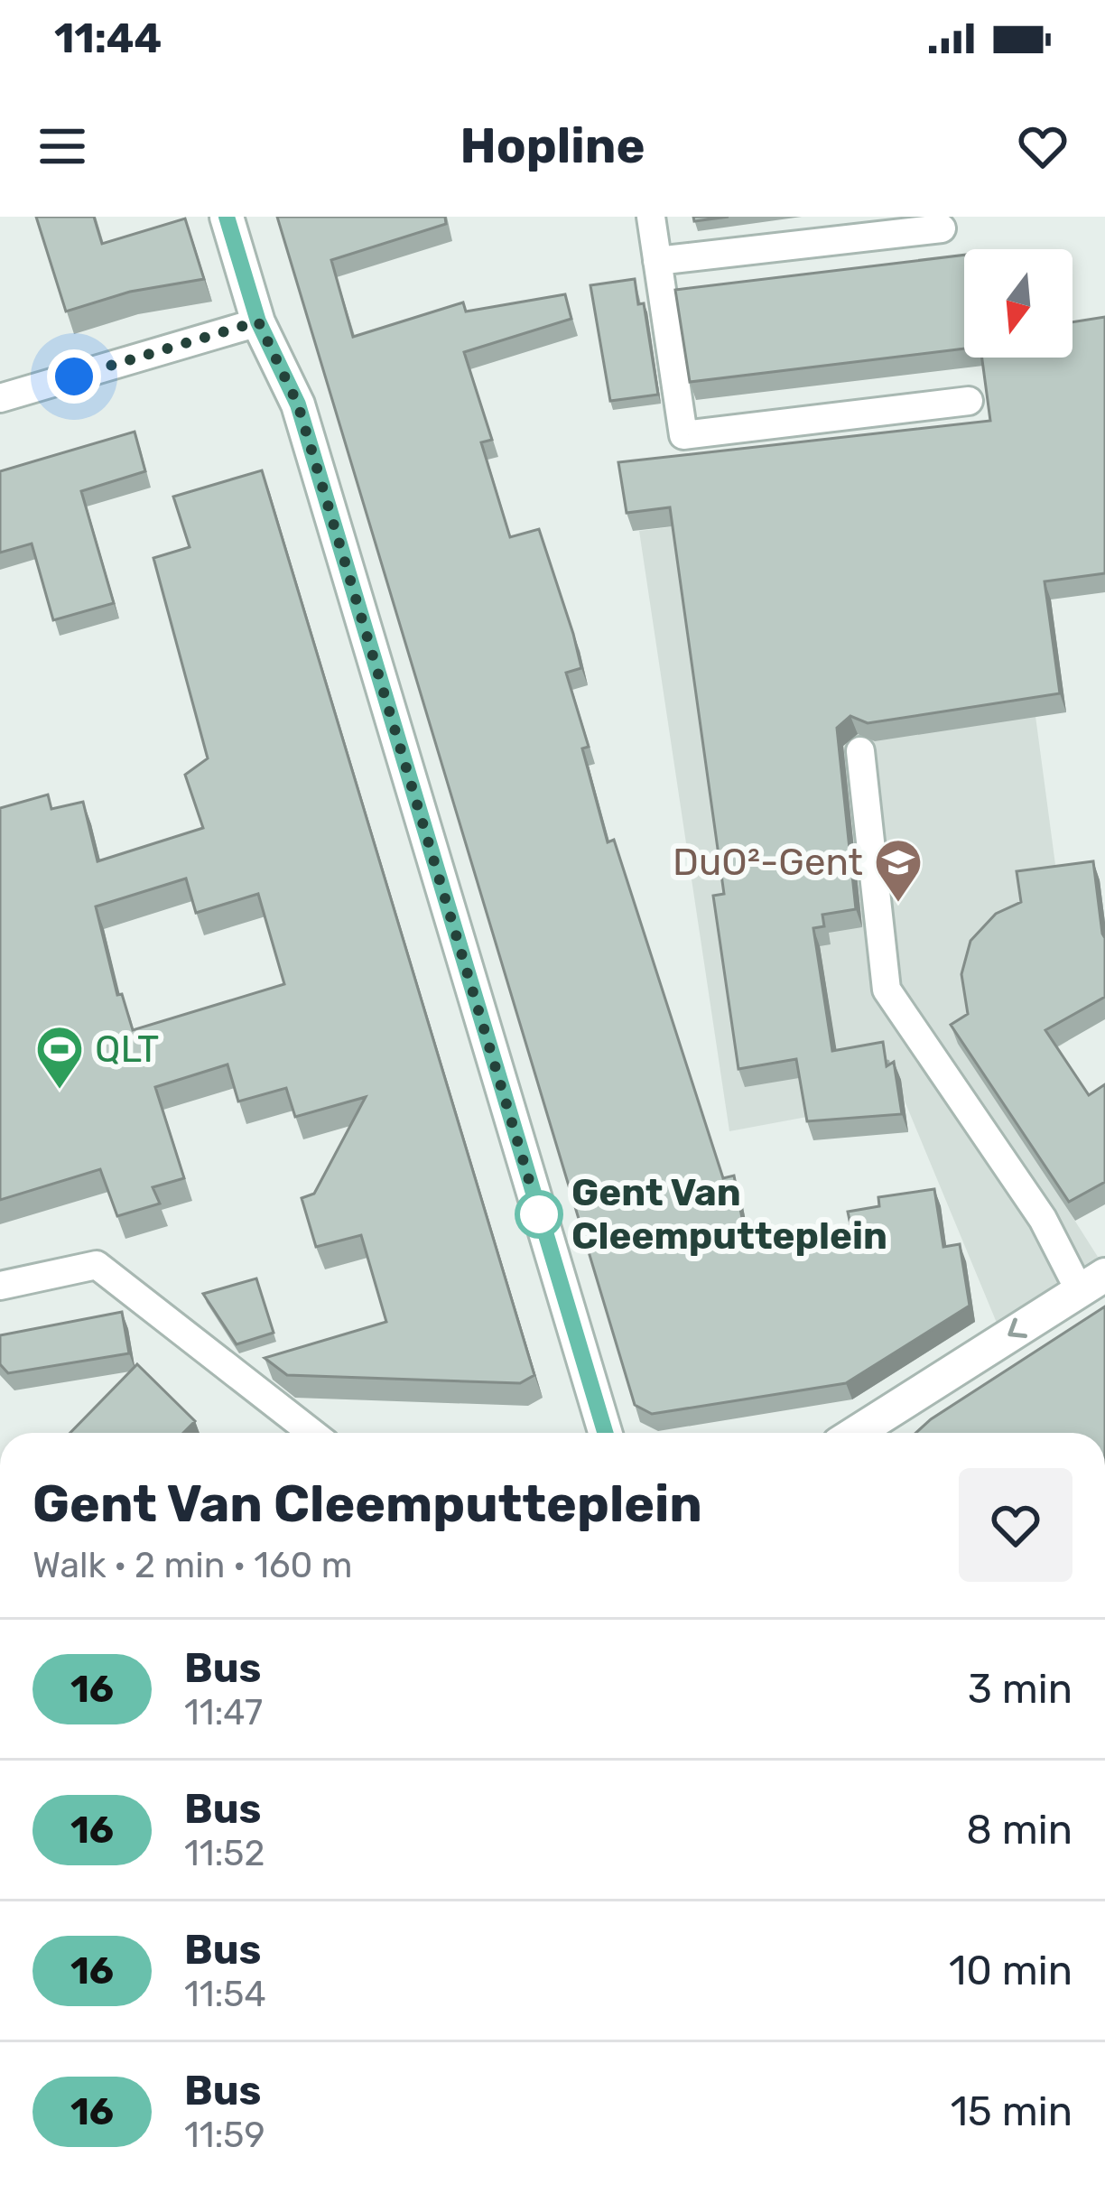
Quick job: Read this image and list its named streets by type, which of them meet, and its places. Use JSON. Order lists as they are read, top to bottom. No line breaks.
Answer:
{"places":{"school or university":["DuO²-Gent"],"sports":["QLT"],"other":["Gent Van Cleemputteplein"]},"lines":["bus line 16"],"north":"bottom","page":{"status":"11:44","header":"Hopline","heading":["Gent Van Cleemputteplein","Walk · 2 min · 160 m"],"list":[{"mark":"16","name":"Bus","note":"11:47","value":"3 min"},{"mark":"16","name":"Bus","note":"11:52","value":"8 min"},{"mark":"16","name":"Bus","note":"11:54","value":"10 min"},{"mark":"16","name":"Bus","note":"11:59","value":"15 min"}]}}
